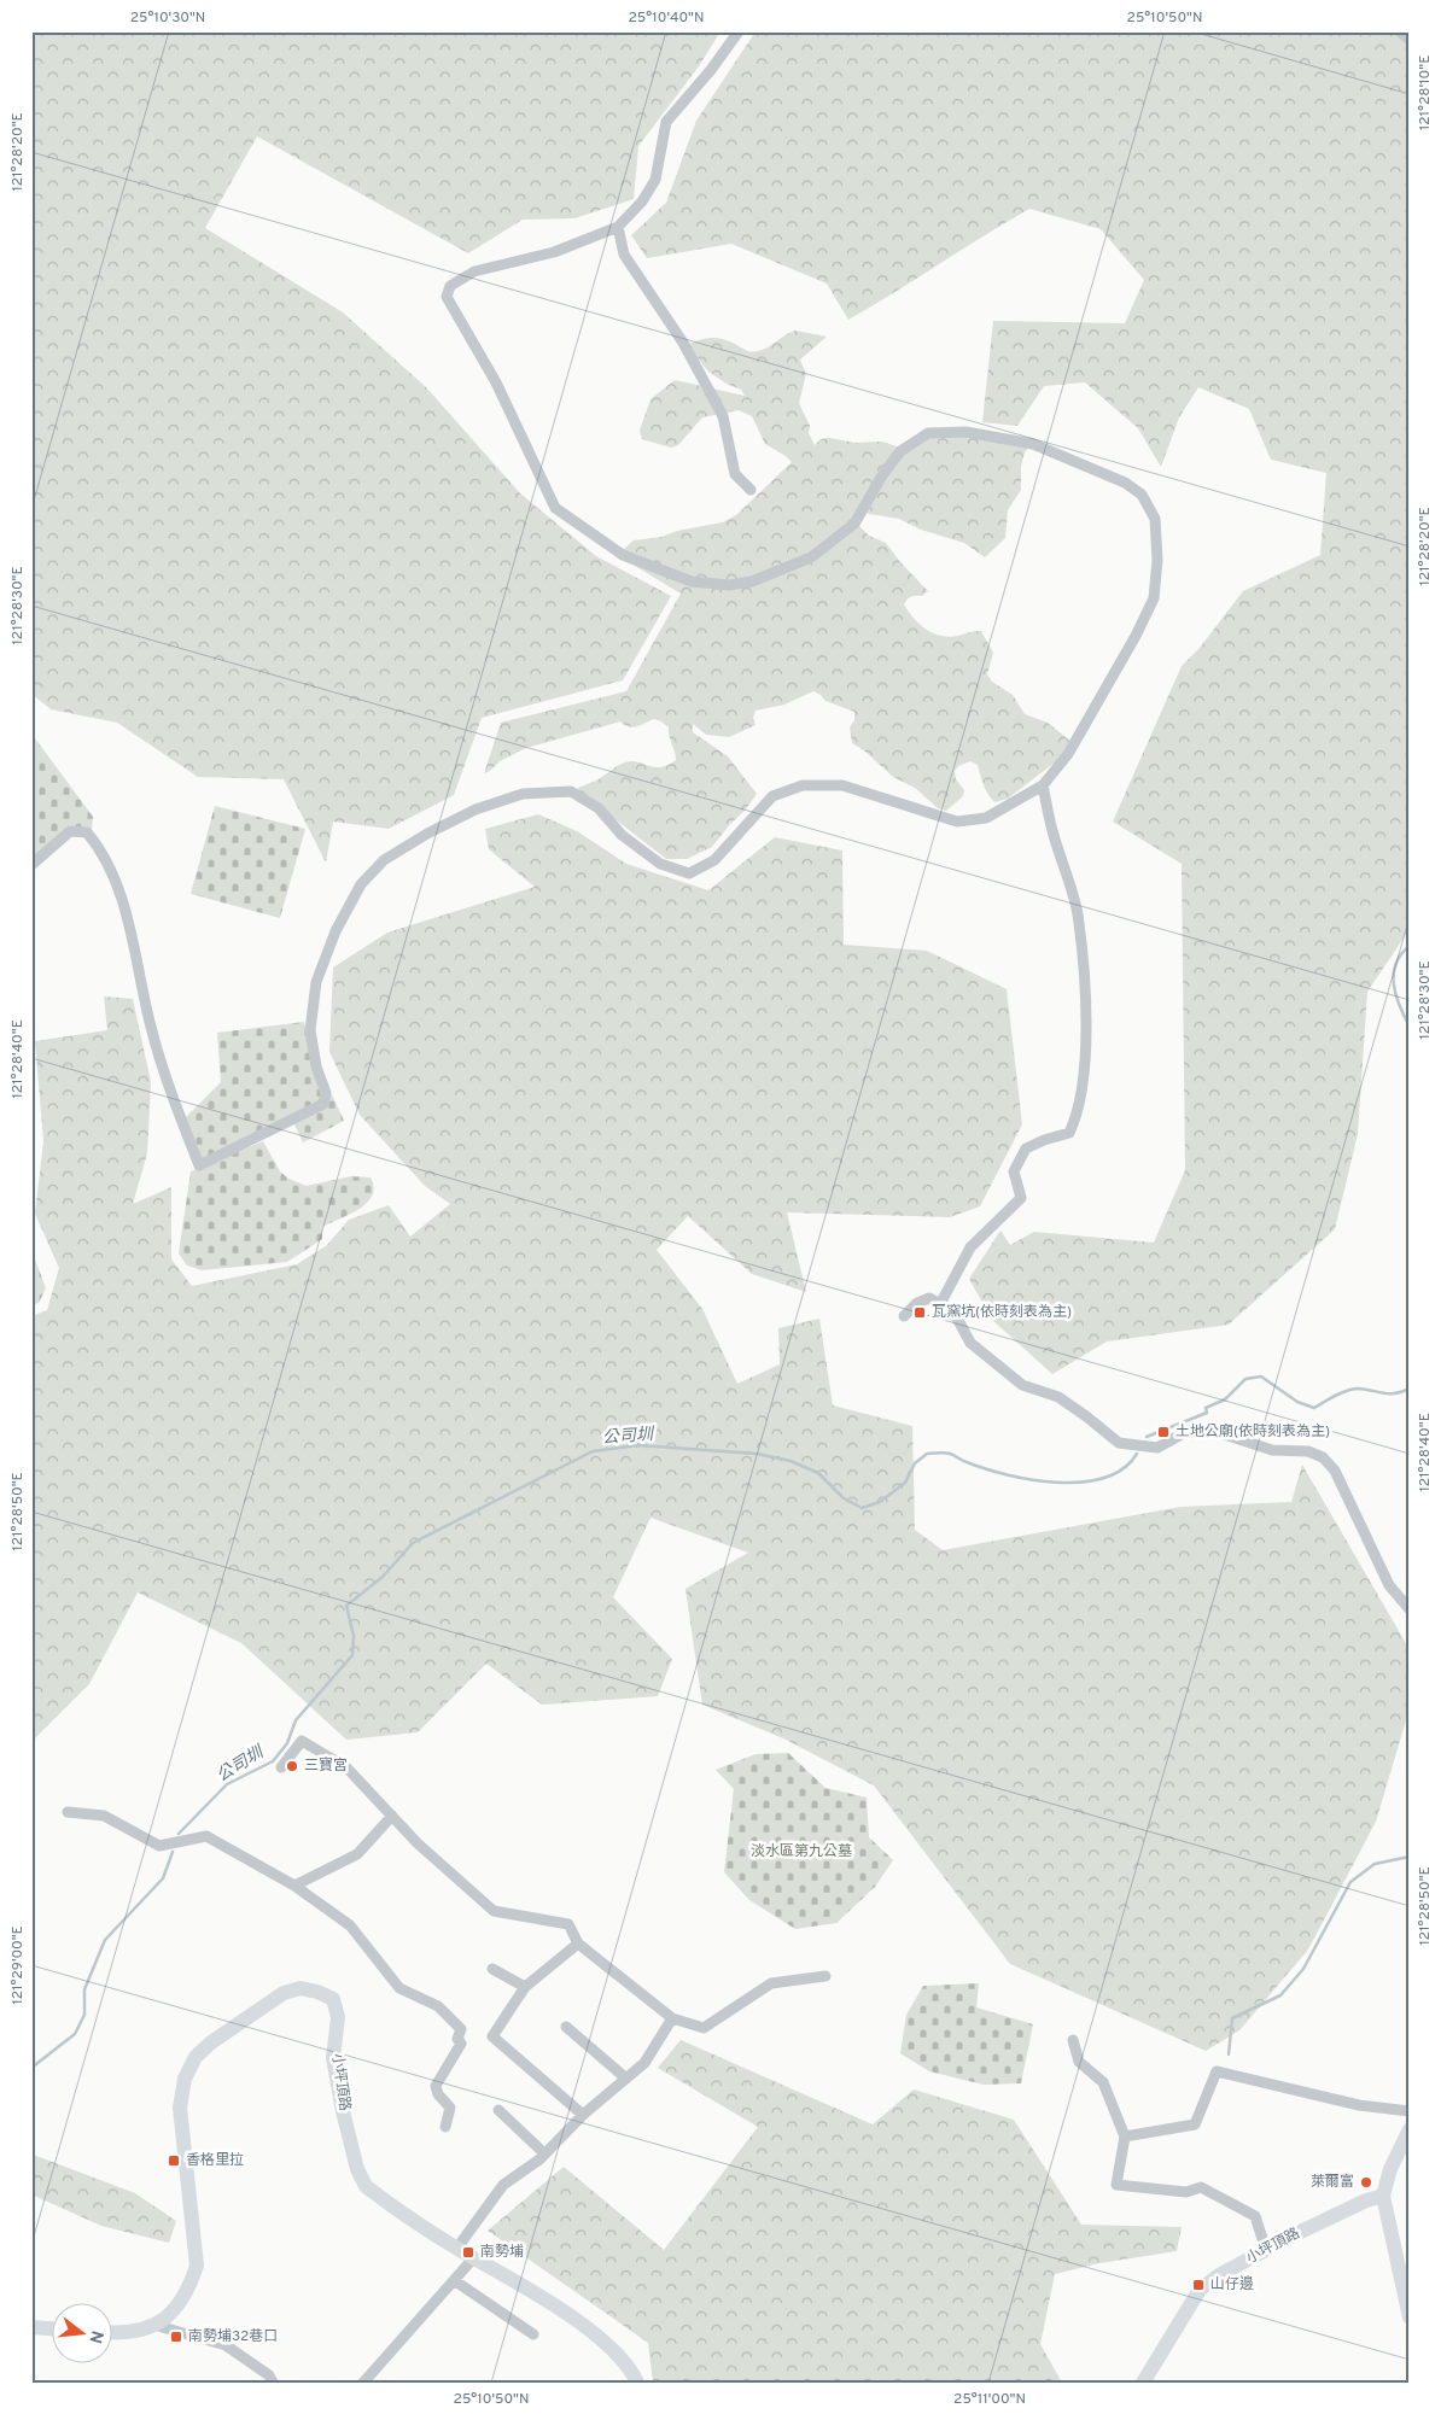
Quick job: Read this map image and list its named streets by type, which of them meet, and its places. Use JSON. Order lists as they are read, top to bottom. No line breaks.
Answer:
{"streets":{"street":["小坪頂路"]},"water":["公司圳"],"parks":["淡水區第九公墓"],"places":{"transit":["瓦窯坑(依時刻表為主)","土地公廟(依時刻表為主)","香格里拉","南勢埔","山仔邊","南勢埔32巷口"],"other":["三寶宮","萊爾富"]},"north":"right","coordinates":["25°10'30\"N","25°10'40\"N","25°10'50\"N","121°28'10\"E","121°28'20\"E","121°28'30\"E","121°28'40\"E","121°28'50\"E","121°29'00\"E","25°11'00\"N"]}
